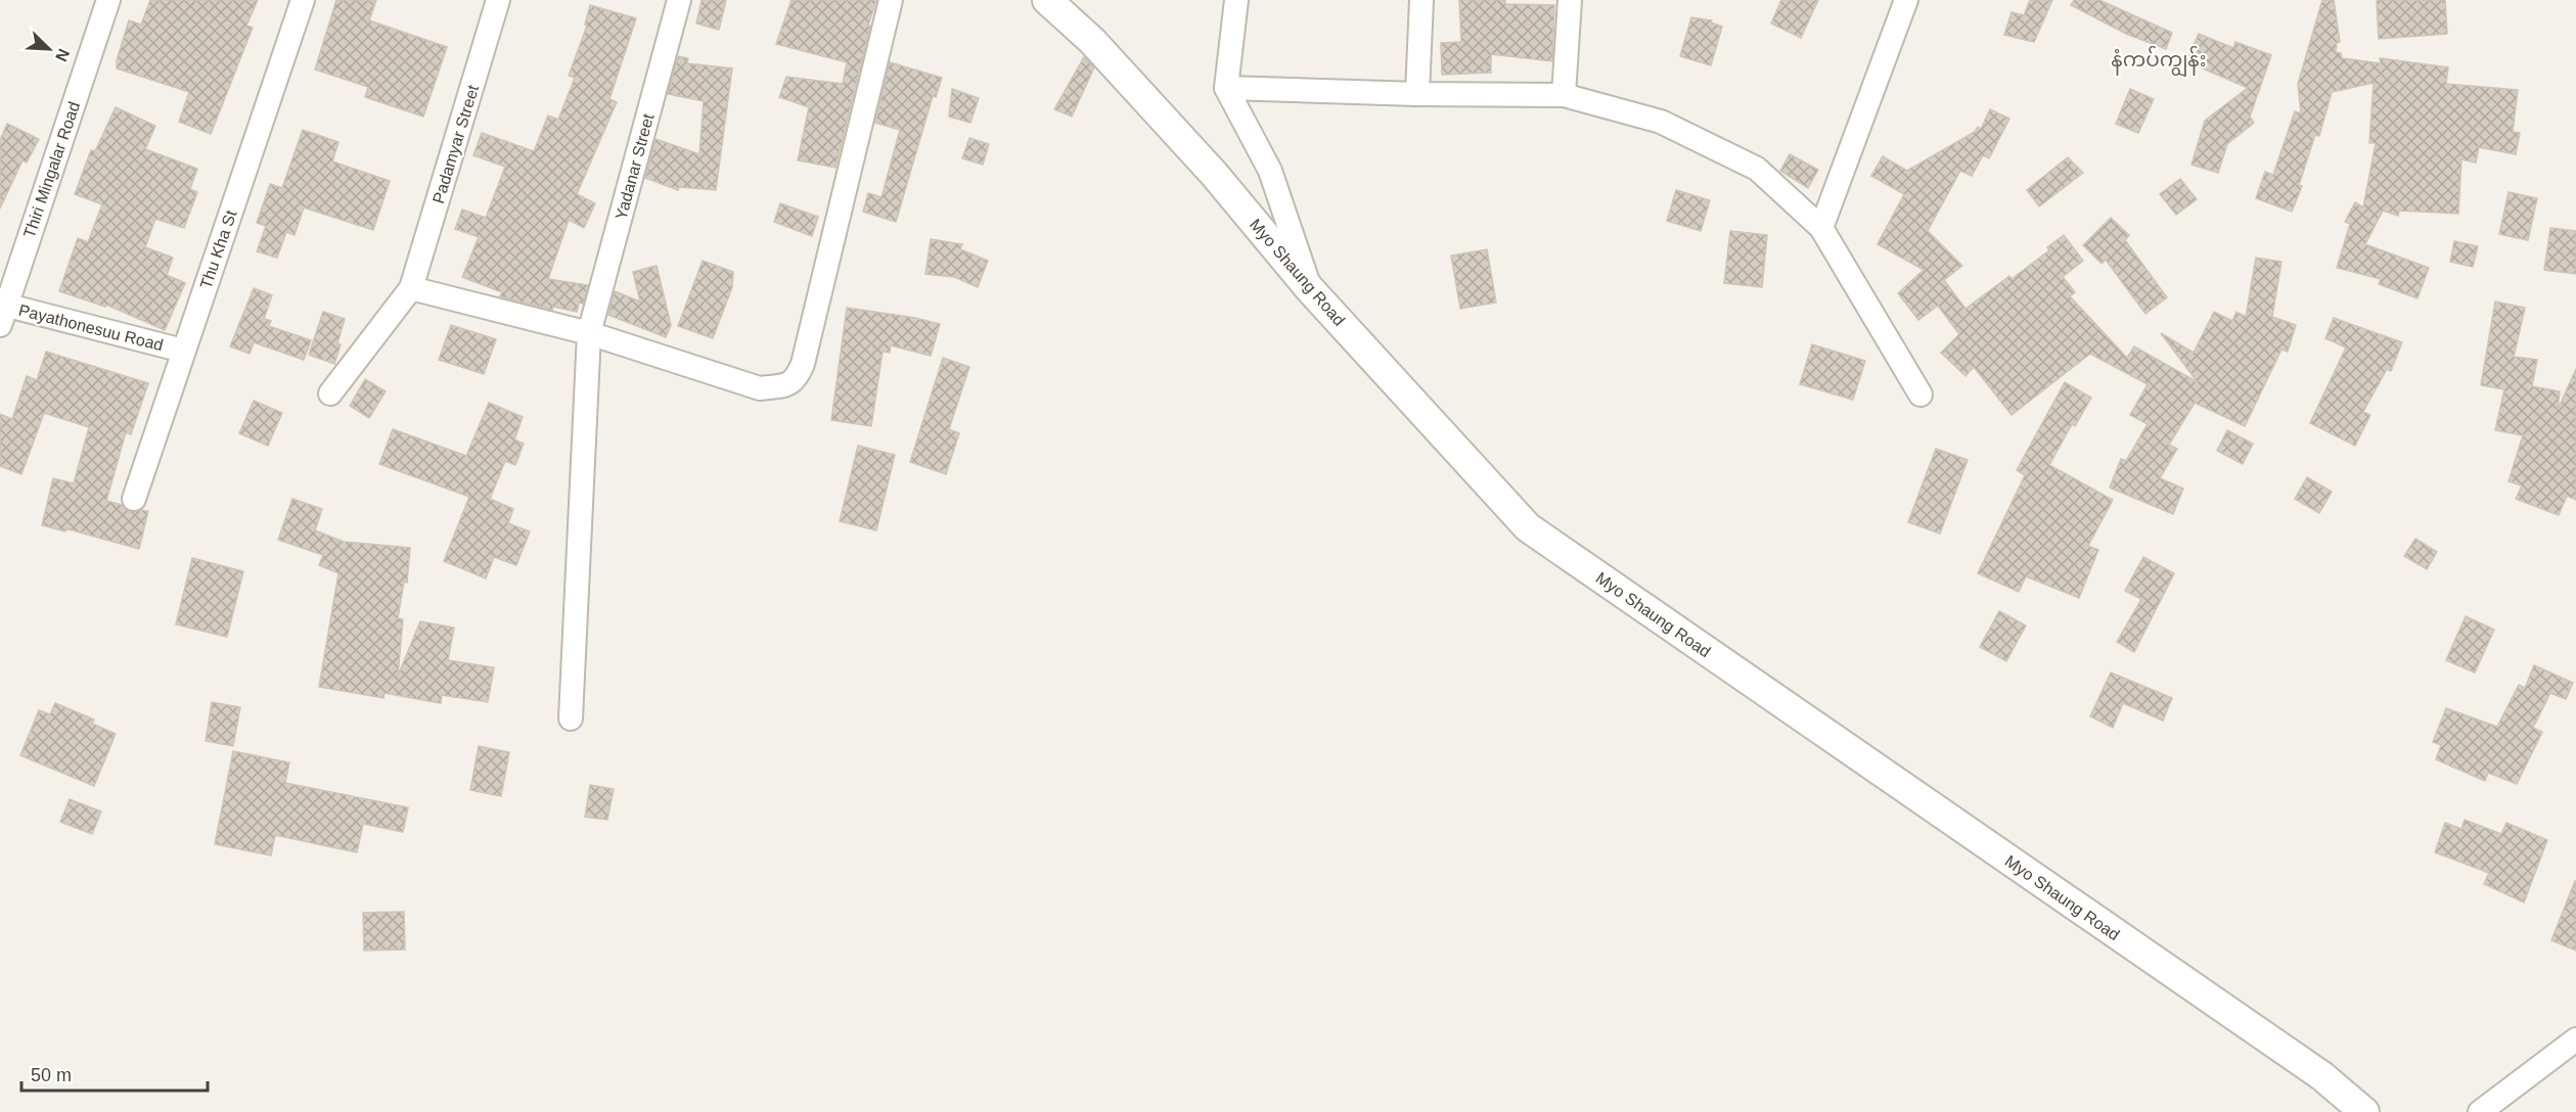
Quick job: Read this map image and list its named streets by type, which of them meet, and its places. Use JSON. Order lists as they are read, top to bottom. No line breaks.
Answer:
{"streets":{"street":["Padamyar Street","Yadanar Street","Thiri Mingalar Road","Thu Kha St","Myo Shaung Road","Payathonesuu Road"]},"crossings":[["Thiri Mingalar Road","Payathonesuu Road"],["Thu Kha St","Payathonesuu Road"]],"districts":["နံကပ်ကျွန်း"],"scale_bar":"50 m","north":"bottom right"}
